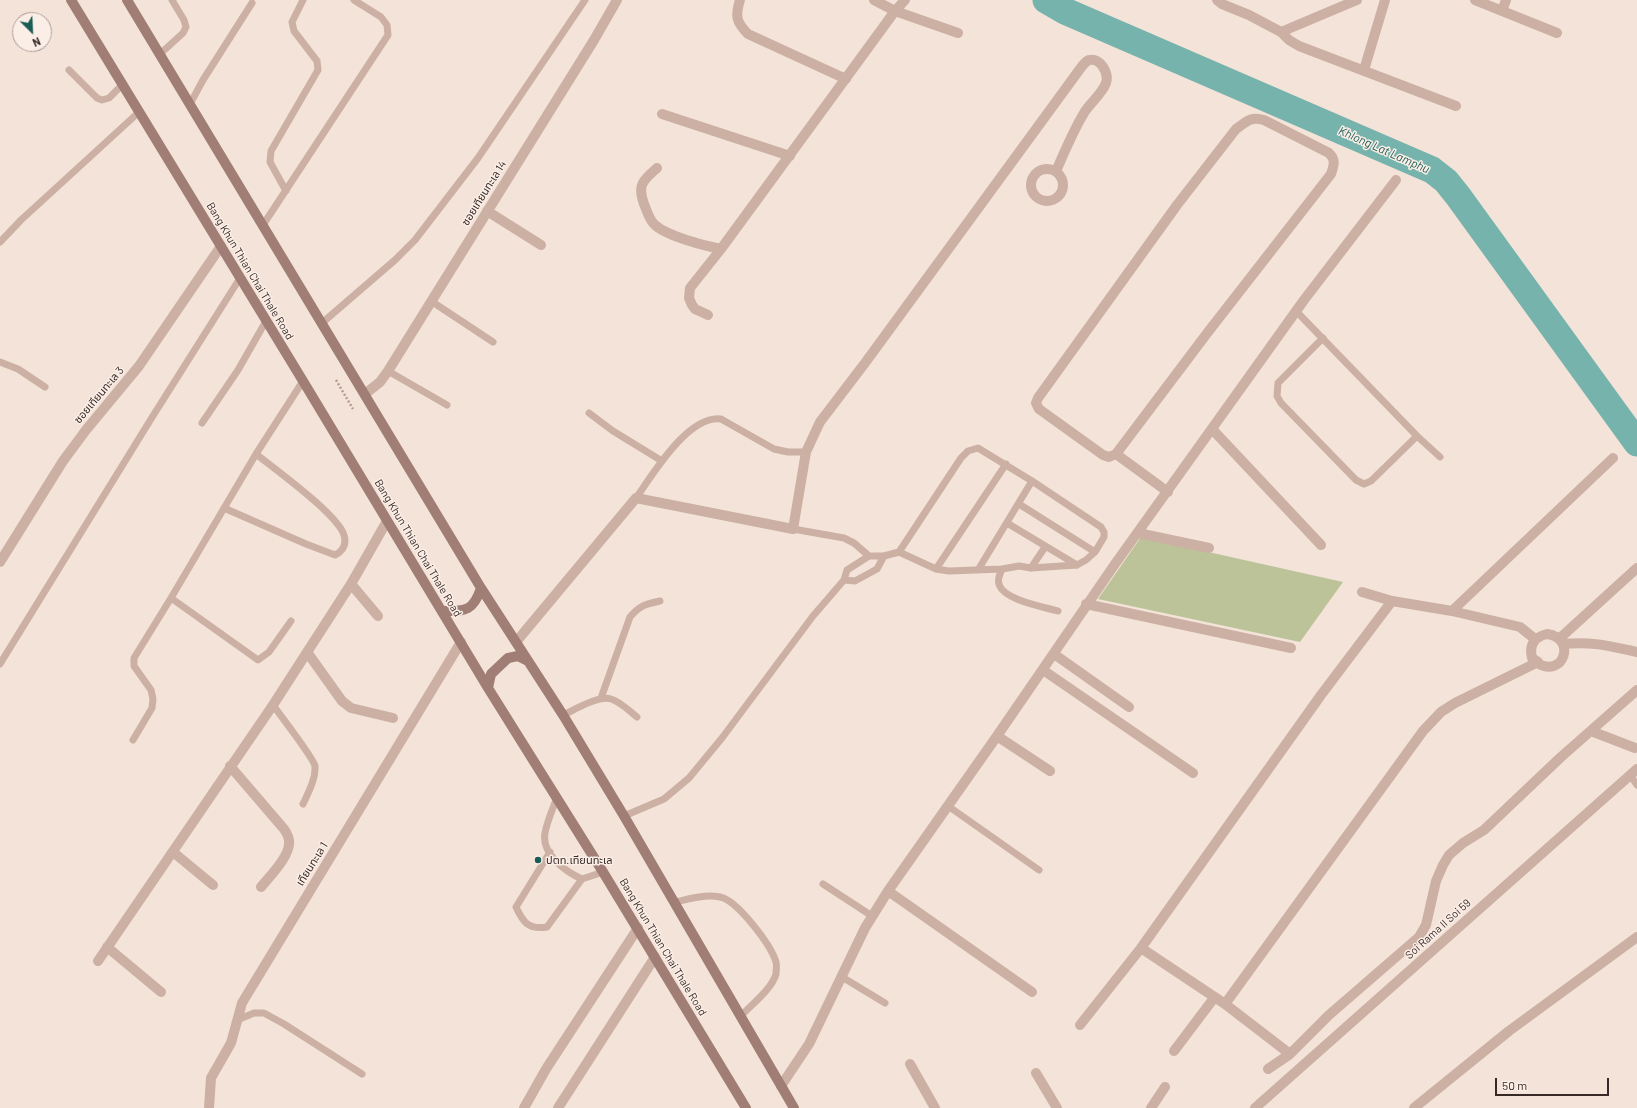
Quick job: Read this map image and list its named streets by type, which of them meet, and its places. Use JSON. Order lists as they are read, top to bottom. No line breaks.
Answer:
{"streets":{"main road":["Bang Khun Thian Chai Thale Road"],"street":["ซอยเทียนทะเล 14","ซอยเทียนทะเล 3","เทียนทะเล 1","Soi Rama II Soi 59"]},"crossings":[["Bang Khun Thian Chai Thale Road","ซอยเทียนทะเล 3"],["Bang Khun Thian Chai Thale Road","เทียนทะเล 1"]],"water":["Khlong Lat Lamphu"],"places":["ปตท.เทียนทะเล"],"scale_bar":"50 m","north":"bottom right"}
